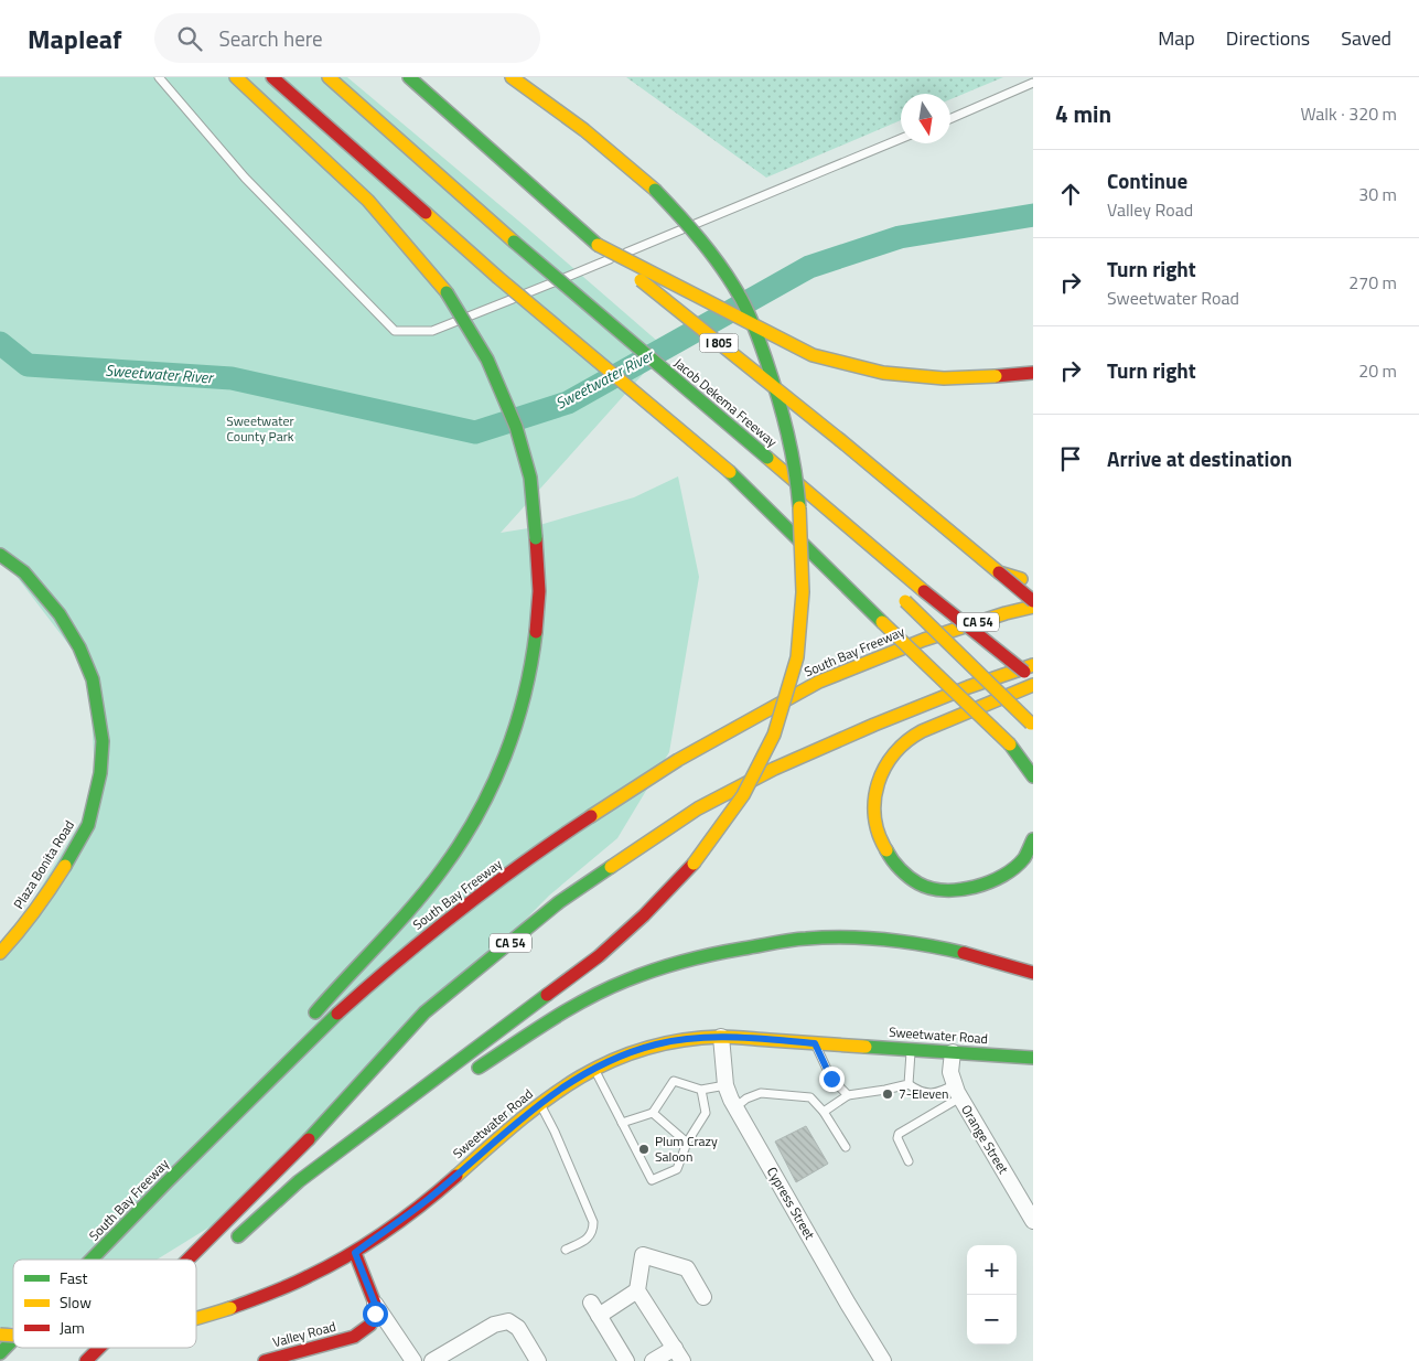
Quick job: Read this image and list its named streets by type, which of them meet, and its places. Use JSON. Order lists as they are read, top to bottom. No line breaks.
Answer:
{"streets":{"main road":["I 805","Jacob Dekema Freeway","CA 54","South Bay Freeway","Plaza Bonita Road","Sweetwater Road","Valley Road"],"street":["Orange Street","Cypress Street"]},"crossings":[["Sweetwater Road","Orange Street"],["Sweetwater Road","Cypress Street"]],"water":["Sweetwater River"],"parks":["Sweetwater County Park"],"places":["7-Eleven","Plum Crazy Saloon"],"legend":["Fast","Slow","Jam"],"north":"bottom","page":{"header":"Mapleaf","search":"Search here","nav":["Map","Directions","Saved"],"heading":["4 min","Walk · 320 m"],"list":[["Continue","Valley Road","30 m"],["Turn right","Sweetwater Road","270 m"],["Turn right","20 m"],"Arrive at destination"],"map_buttons":["+","−"]}}
